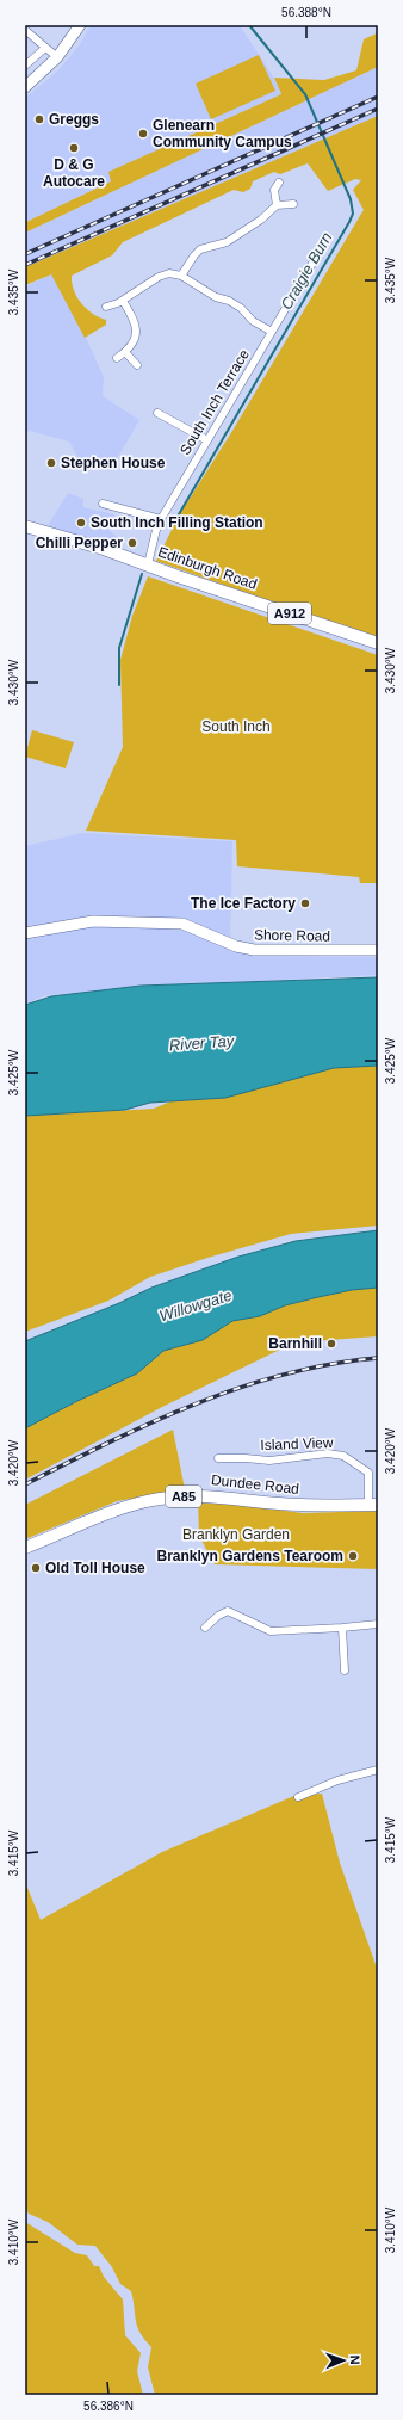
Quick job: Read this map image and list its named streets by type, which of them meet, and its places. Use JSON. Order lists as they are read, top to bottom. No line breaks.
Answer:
{"streets":{"main road":["Edinburgh Road","A912","Dundee Road","A85"],"street":["South Inch Terrace","Shore Road","Island View"]},"crossings":[["South Inch Terrace","Edinburgh Road"],["Island View","Dundee Road"]],"water":["Craigie Burn","River Tay","Willowgate"],"parks":["South Inch","Branklyn Garden"],"places":["Greggs","Glenearn Community Campus","D & G Autocare","Stephen House","South Inch Filling Station","Chilli Pepper","The Ice Factory","Barnhill","Branklyn Gardens Tearoom","Old Toll House"],"north":"right","coordinates":["56.388°N","3.435°W","3.430°W","3.425°W","3.420°W","3.415°W","3.410°W","56.386°N"]}
